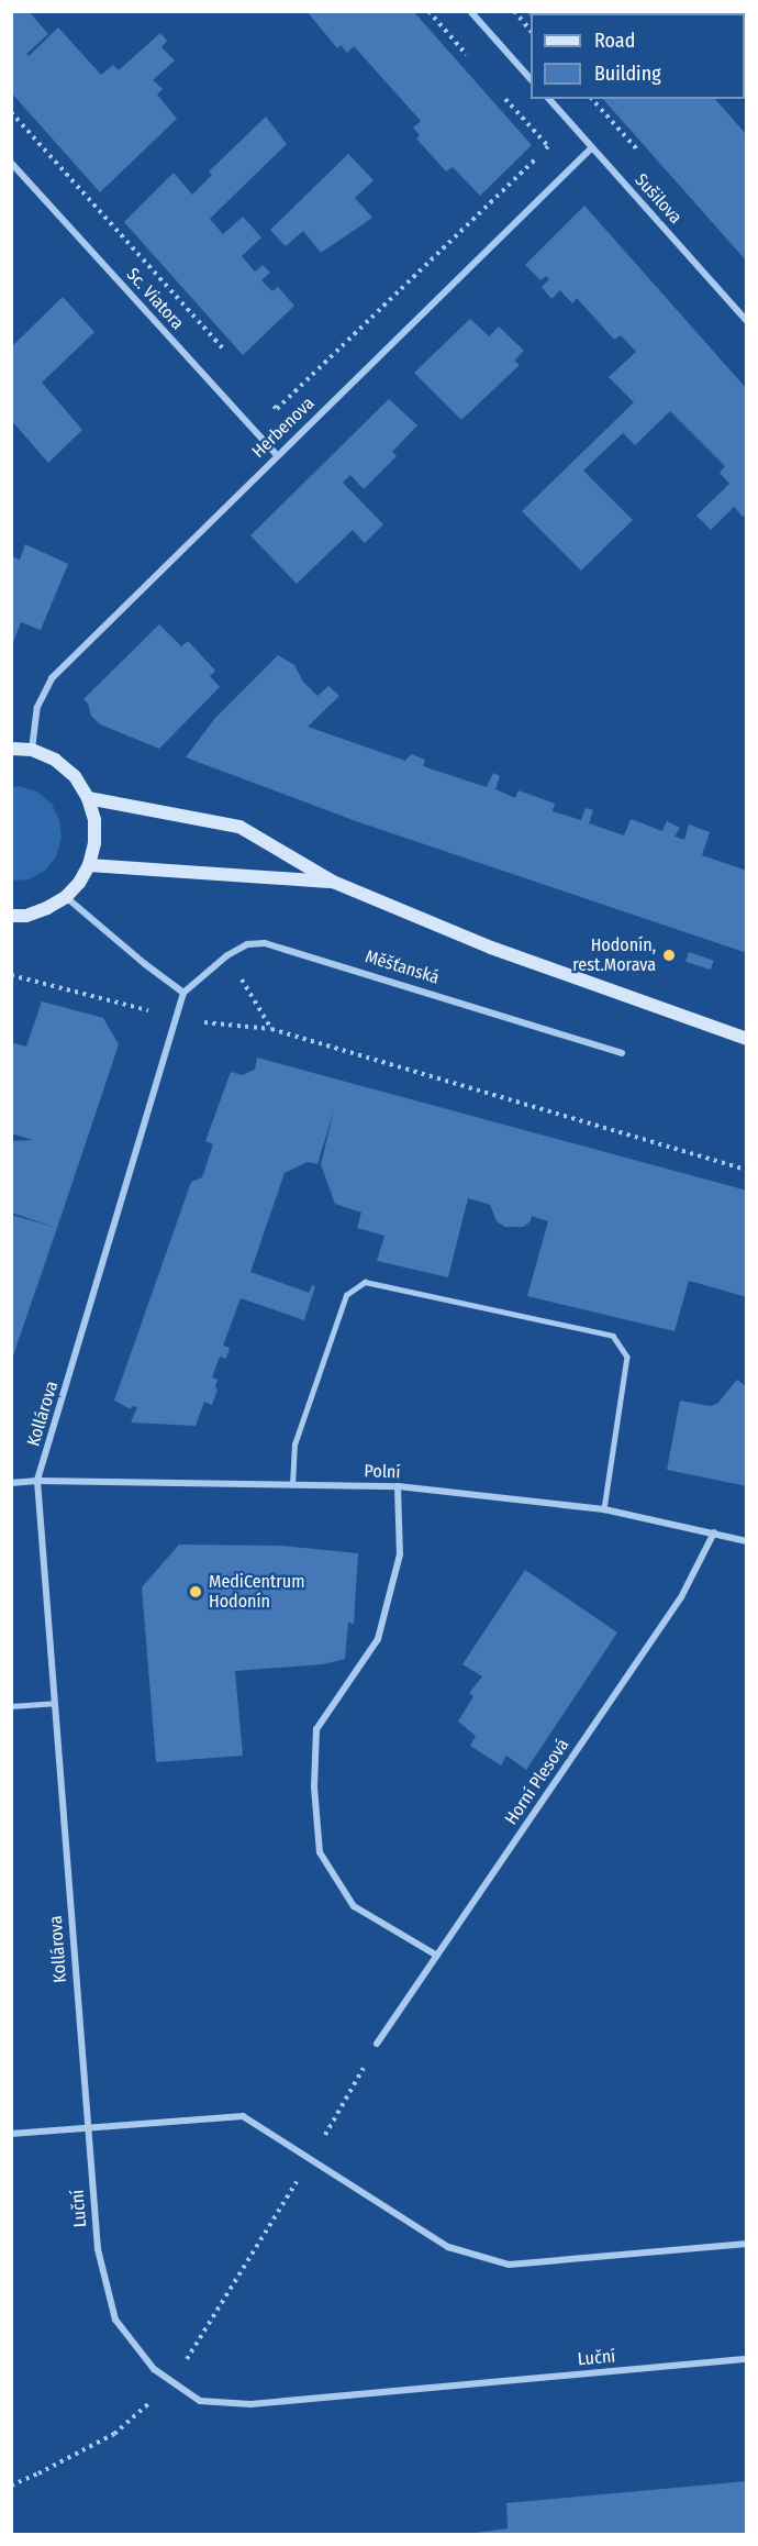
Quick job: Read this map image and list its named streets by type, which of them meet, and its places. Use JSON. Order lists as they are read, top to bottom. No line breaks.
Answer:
{"streets":{"street":["Sušilova","Sc. Viatora","Herbenova","Měšťanská","Kollárova","Polní","Horní Plesová","Luční"]},"crossings":[["Sušilova","Herbenova"],["Sc. Viatora","Herbenova"],["Měšťanská","Kollárova"],["Kollárova","Polní"],["Kollárova","Luční"],["Polní","Horní Plesová"]],"places":["Hodonín, rest.Morava","MediCentrum Hodonín"],"legend":["Road","Building"]}
